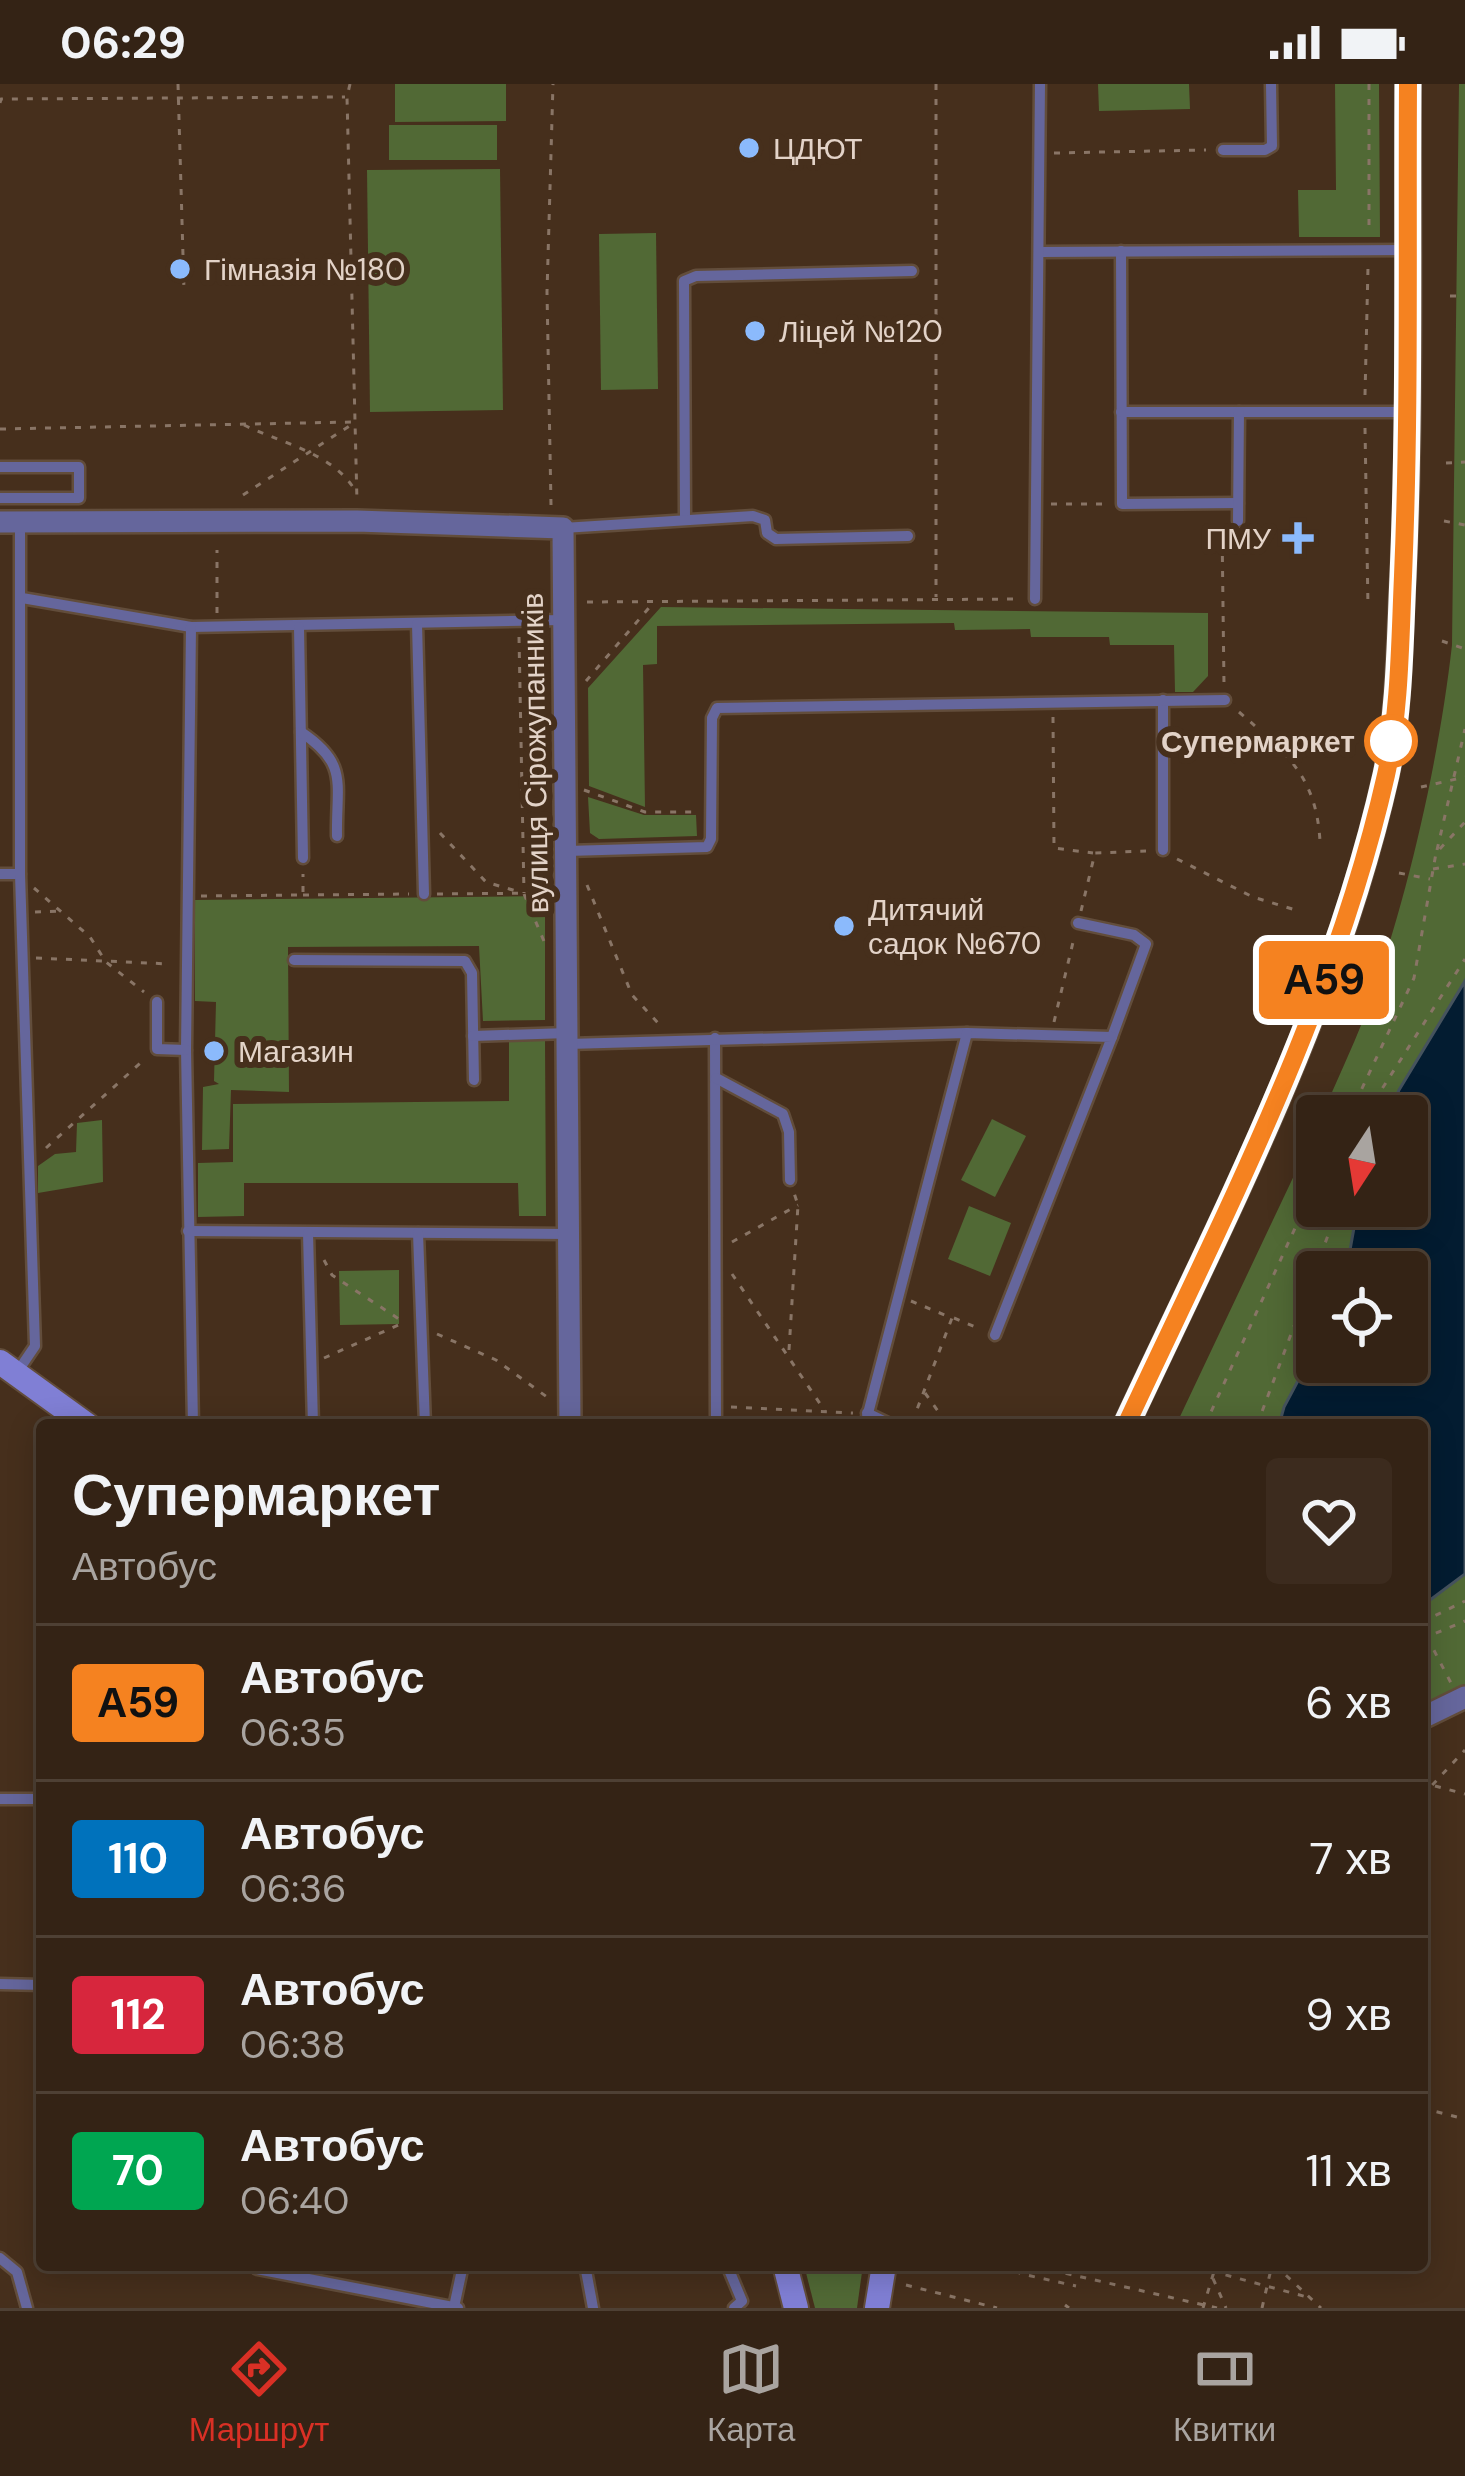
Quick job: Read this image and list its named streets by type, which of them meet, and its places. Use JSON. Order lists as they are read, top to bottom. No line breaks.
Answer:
{"streets":{"street":["вулиця Сірожупанників"]},"places":{"other":["ЦДЮТ","Гімназія №180","Ліцей №120","Супермаркет","Дитячий садок №670","Магазин"],"health":["ПМУ"]},"lines":["bus line А59"],"north":"bottom","page":{"status":"06:29","on_map":"А59","heading":["Супермаркет","Автобус"],"list":[{"mark":"А59","name":"Автобус","note":"06:35","value":"6 хв"},{"mark":"110","name":"Автобус","note":"06:36","value":"7 хв"},{"mark":"112","name":"Автобус","note":"06:38","value":"9 хв"},{"mark":"70","name":"Автобус","note":"06:40","value":"11 хв"}],"tabs":["Маршрут","Карта","Квитки"]}}
